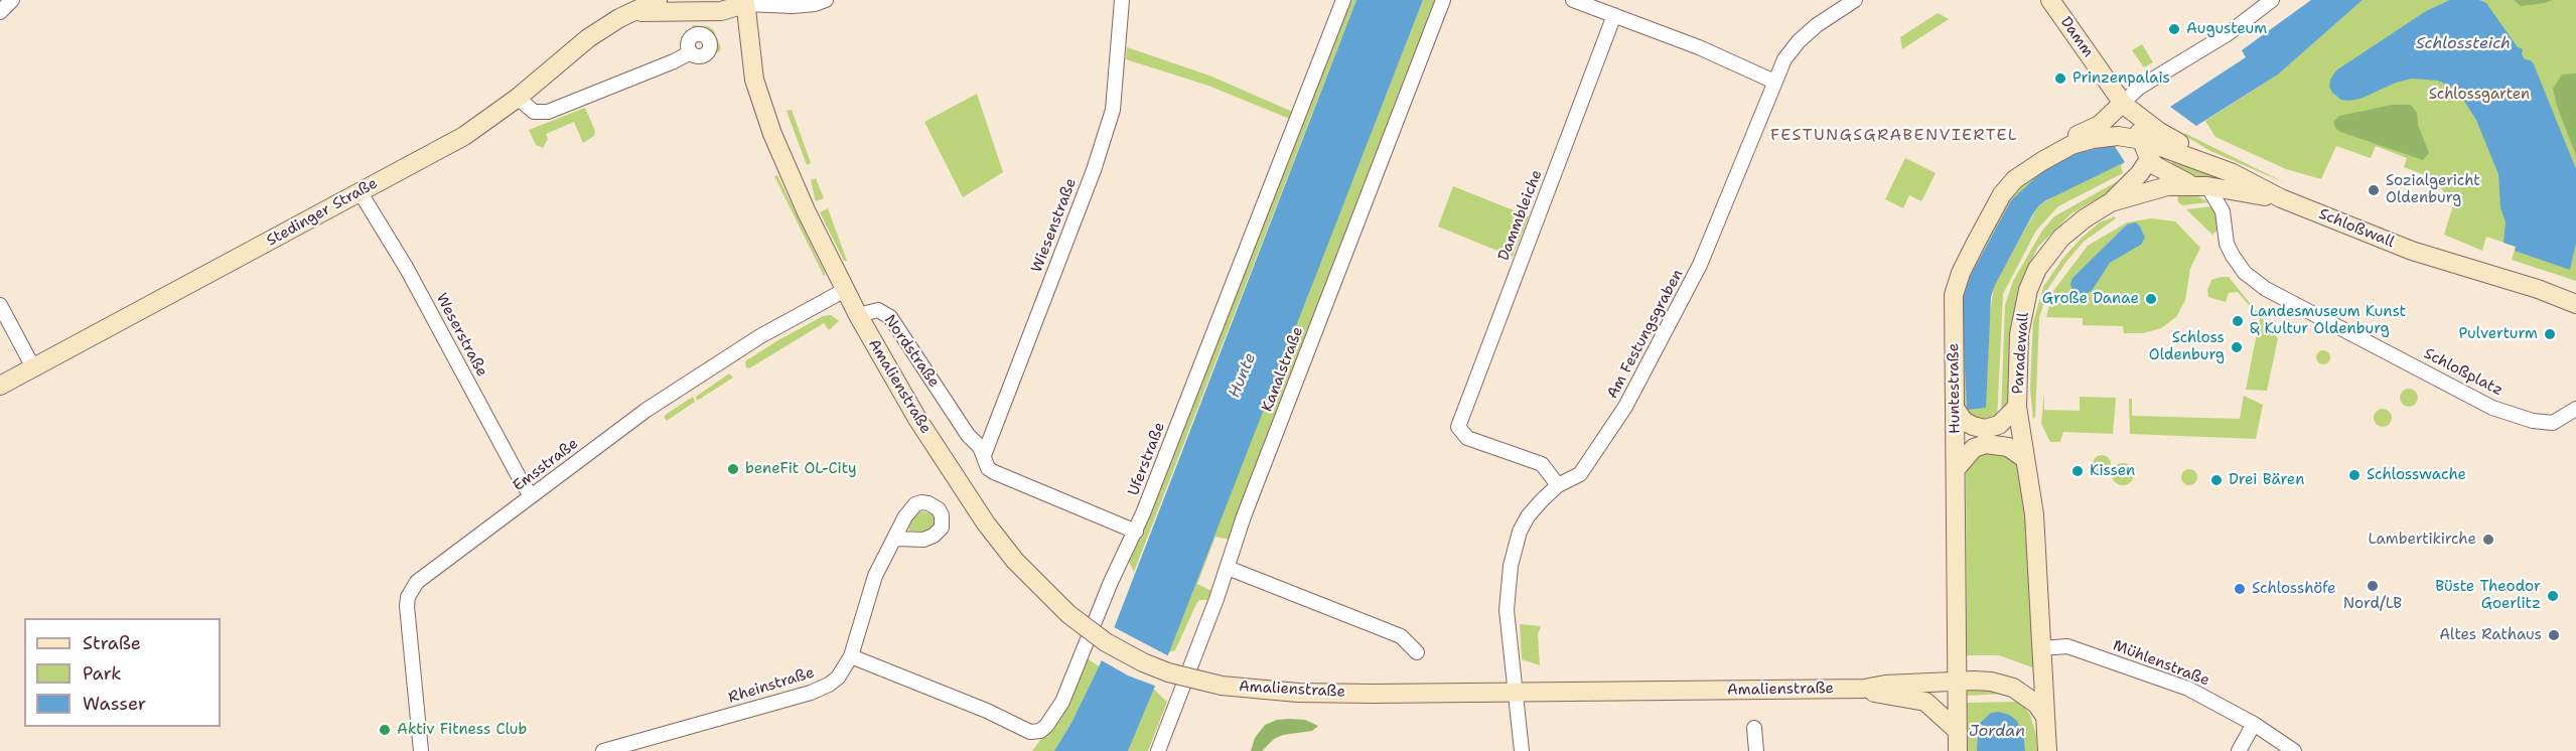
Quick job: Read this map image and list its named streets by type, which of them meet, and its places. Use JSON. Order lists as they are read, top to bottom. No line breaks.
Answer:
{"streets":{"street":["Damm","Stedinger Straße","Dammbleiche","Wiesenstraße","Schloßwall","Am Festungsgraben","Weserstraße","Nordstraße","Paradewall","Kanalstraße","Schloßplatz","Amalienstraße","Huntestraße","Uferstraße","Emsstraße","Mühlenstraße","Rheinstraße"]},"crossings":[["Stedinger Straße","Weserstraße"],["Dammbleiche","Am Festungsgraben"],["Wiesenstraße","Nordstraße"],["Schloßwall","Paradewall"],["Schloßwall","Huntestraße"],["Am Festungsgraben","Amalienstraße"],["Weserstraße","Emsstraße"],["Nordstraße","Amalienstraße"],["Nordstraße","Uferstraße"],["Paradewall","Schloßplatz"],["Paradewall","Amalienstraße"],["Paradewall","Mühlenstraße"],["Amalienstraße","Huntestraße"],["Uferstraße","Rheinstraße"]],"districts":["FESTUNGSGRABENVIERTEL"],"water":["Schlossteich","Hunte","Jordan"],"parks":["Schlossgarten"],"places":["Augusteum","Prinzenpalais","Sozialgericht Oldenburg","Große Danae","Landesmuseum Kunst & Kultur Oldenburg","Pulverturm","Schloss Oldenburg","beneFit OL-City","Kissen","Schlosswache","Drei Bären","Lambertikirche","Nord/LB","Schlosshöfe","Büste Theodor Goerlitz","Altes Rathaus","Aktiv Fitness Club"],"legend":["Straße","Park","Wasser"]}
